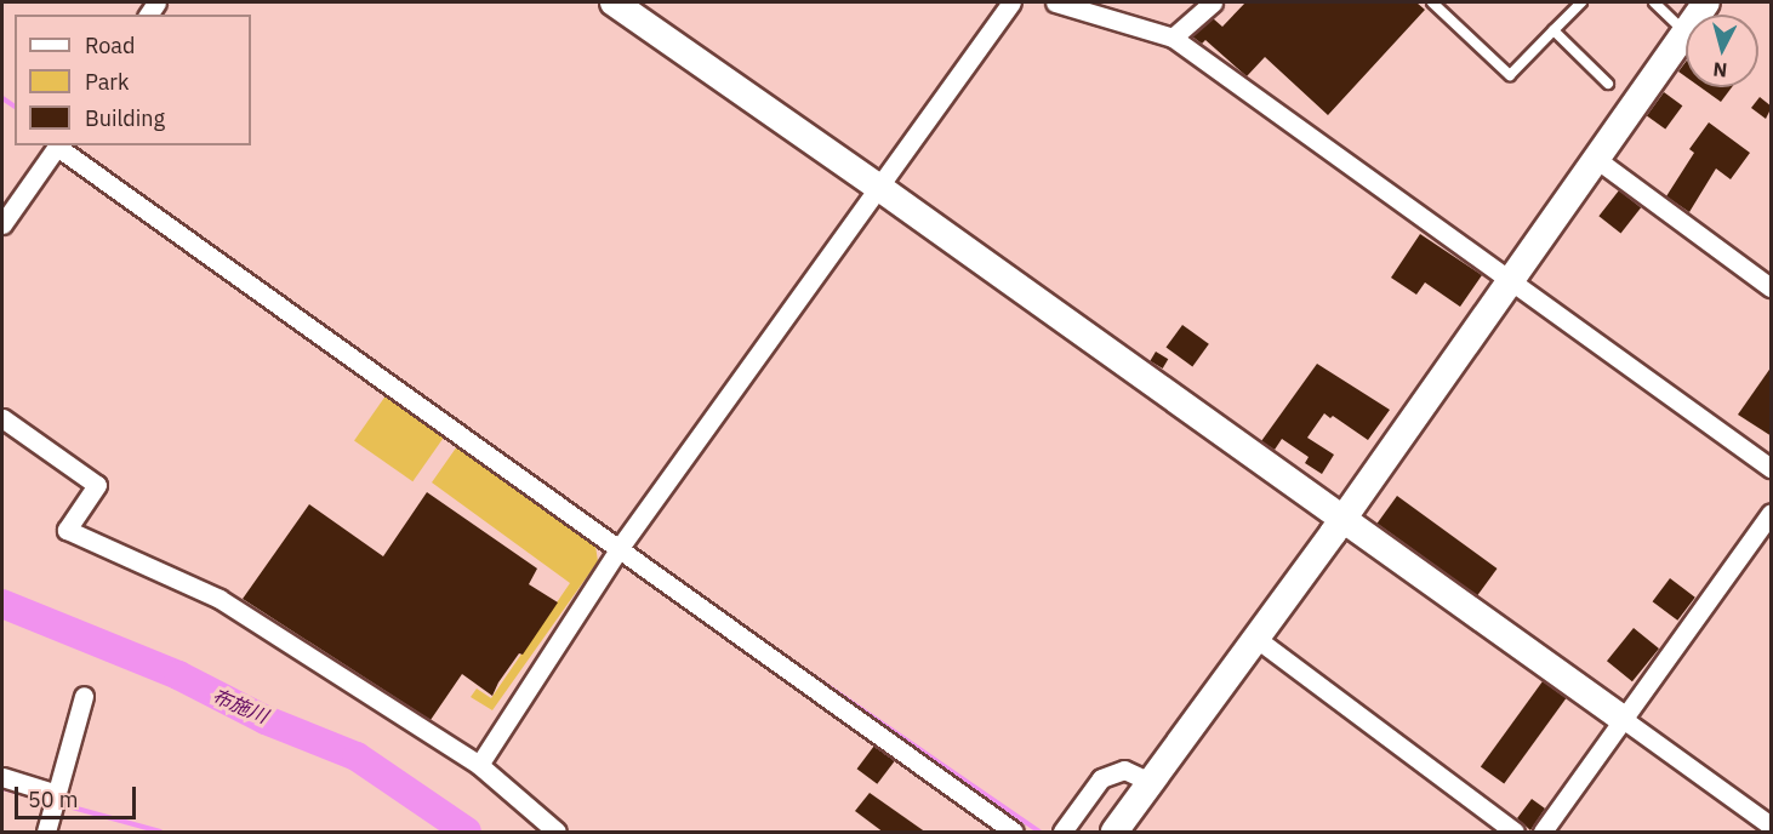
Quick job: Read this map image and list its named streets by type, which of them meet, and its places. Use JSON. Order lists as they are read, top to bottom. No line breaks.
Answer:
{"water":["布施川"],"legend":["Road","Park","Building"],"scale_bar":"50 m","north":"bottom"}
